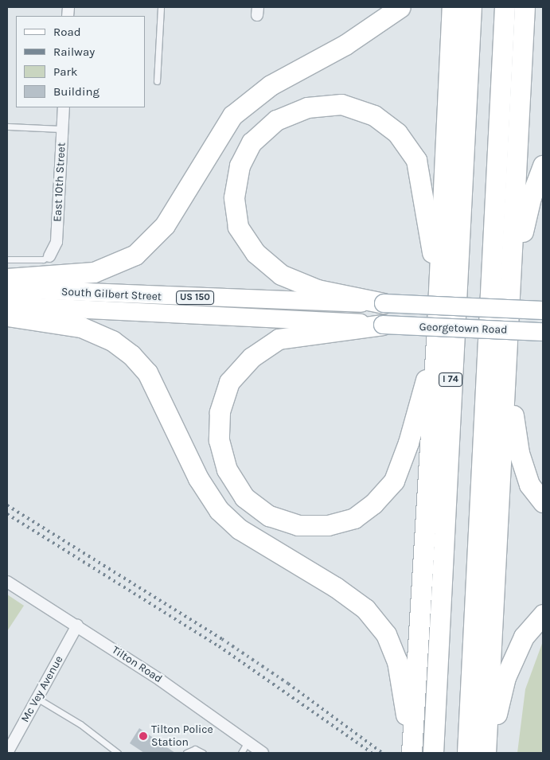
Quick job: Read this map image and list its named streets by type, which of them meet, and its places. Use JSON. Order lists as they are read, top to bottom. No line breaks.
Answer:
{"streets":{"highway":["I 74"],"main road":["South Gilbert Street","US 150","Georgetown Road"],"street":["East 10th Street","Tilton Road","Mc Vey Avenue"]},"crossings":[["South Gilbert Street","Georgetown Road"],["Tilton Road","Mc Vey Avenue"]],"places":["Tilton Police Station"],"legend":["Road","Railway","Park","Building"]}
